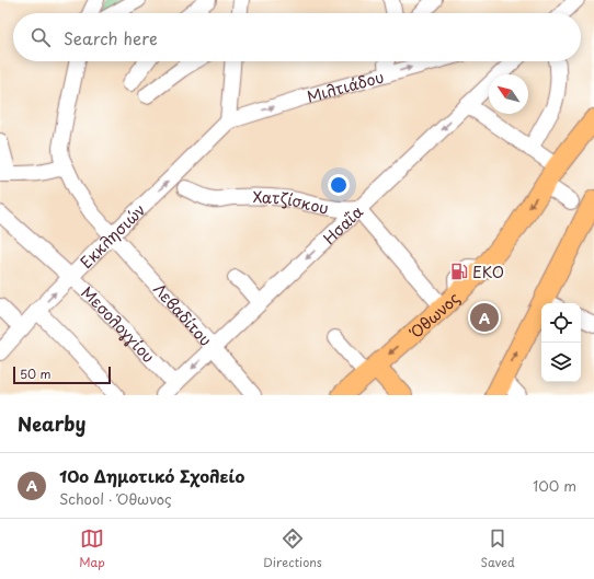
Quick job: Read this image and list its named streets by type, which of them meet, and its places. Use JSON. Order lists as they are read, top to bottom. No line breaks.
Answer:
{"streets":{"main road":["Όθωνος"],"street":["Μιλτιάδου","Χατζίσκου","Ησαΐα","Εκκλησιών","Λεβαδίτου","Μεσολογγίου"]},"crossings":[["Μιλτιάδου","Εκκλησιών"],["Χατζίσκου","Ησαΐα"],["Ησαΐα","Λεβαδίτου"],["Ησαΐα","Μεσολογγίου"],["Εκκλησιών","Λεβαδίτου"],["Εκκλησιών","Μεσολογγίου"]],"one_way":["Μιλτιάδου","Ησαΐα"],"places":{"fuel station":["EKO"]},"scale_bar":"50 m","north":"top left","page":{"search":"Search here","pins":"A","scale":"50 m","heading":"Nearby","list":[{"mark":"A","name":"10ο Δημοτικό Σχολείο","note":"School · Όθωνος","value":"100 m"}],"nav":["Map","Directions","Saved"]}}
